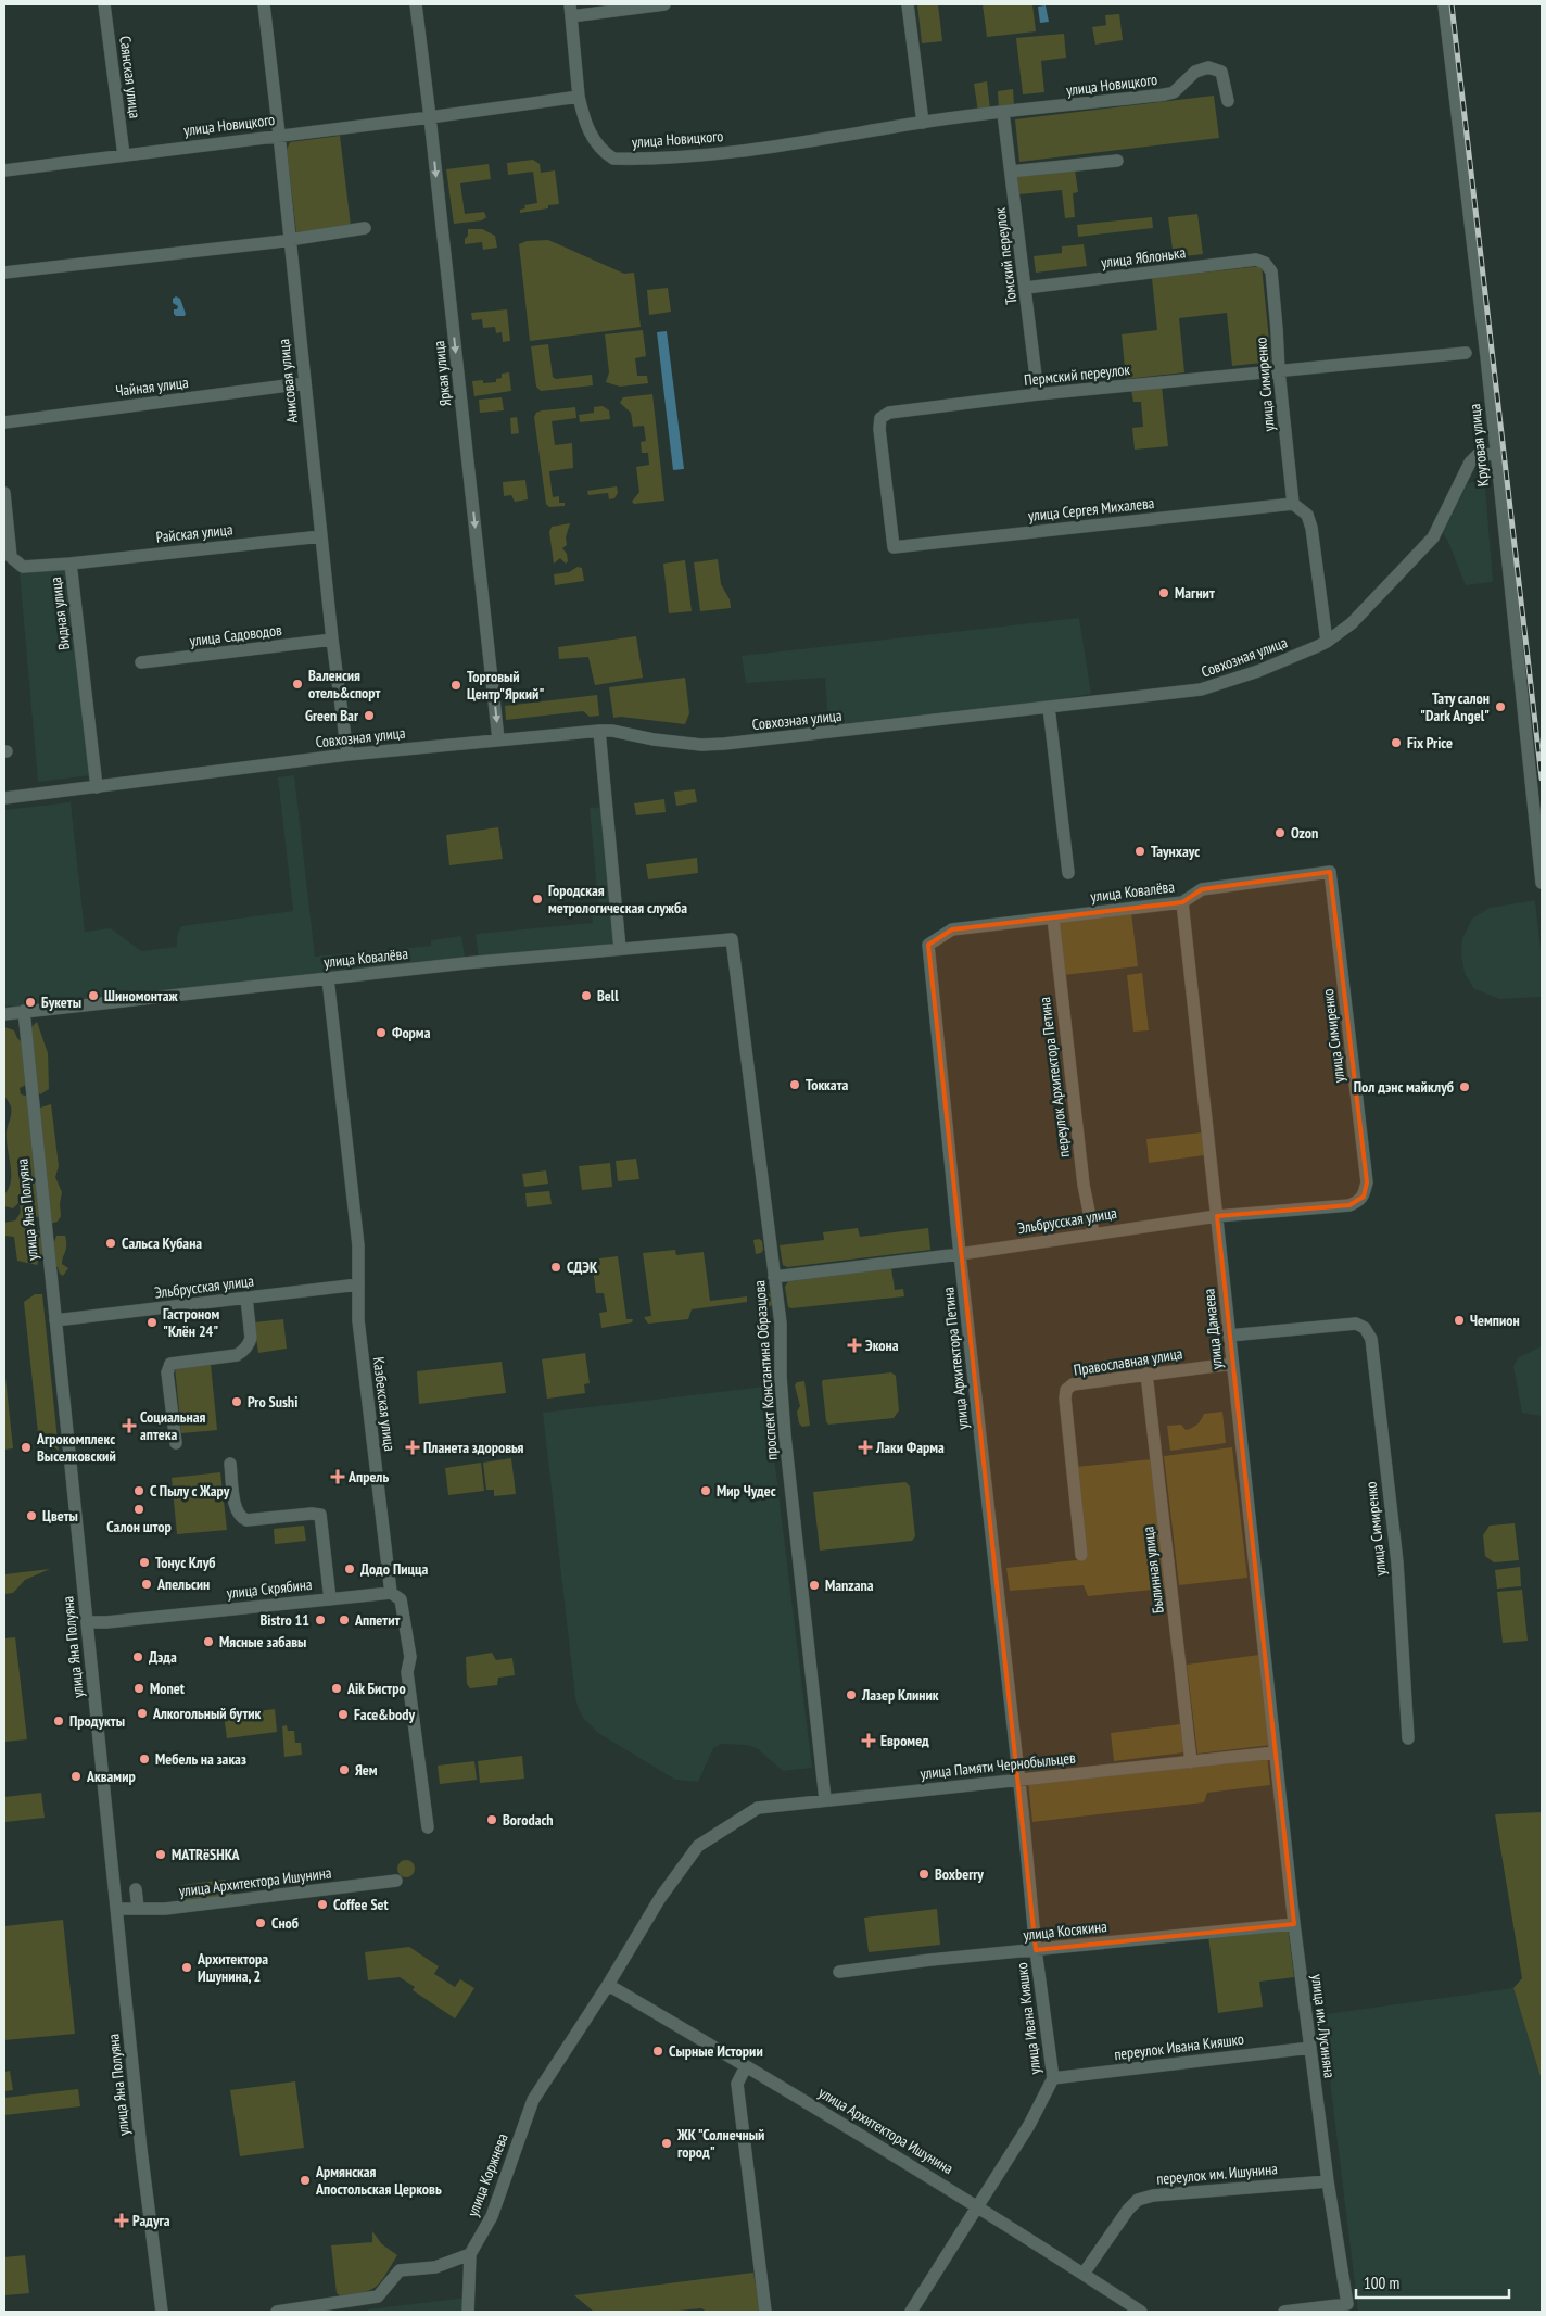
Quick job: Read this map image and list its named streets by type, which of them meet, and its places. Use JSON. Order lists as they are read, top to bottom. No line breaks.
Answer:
{"streets":{"street":["Саянская улица","улица Новицкого","Томский переулок","улица Яблонька","Яркая улица","Пермский переулок","Анисовая улица","улица Симиренко","Чайная улица","Круговая улица","улица Сергея Михалева","Райская улица","Видная улица","улица Садоводов","Совхозная улица","улица Ковалёва","переулок Архитектора Петина","улица Яна Полуяна","Эльбрусская улица","улица Дамаева","улица Архитектора Петина","Православная улица","проспект Константина Образцова","Казбекская улица","Былинная улица","улица Скрябина","улица Памяти Чернобыльцев","улица Архитектора Ишунина","улица Косякина","улица Ивана Кияшко","улица им. Лусиняна","переулок Ивана Кияшко","переулок им. Ишунина","улица Коржнева"]},"crossings":[["Саянская улица","улица Новицкого"],["улица Новицкого","Томский переулок"],["улица Новицкого","Яркая улица"],["улица Новицкого","Анисовая улица"],["Томский переулок","улица Яблонька"],["Томский переулок","Пермский переулок"],["улица Яблонька","улица Симиренко"],["Яркая улица","Совхозная улица"],["Пермский переулок","улица Симиренко"],["Пермский переулок","улица Сергея Михалева"],["Анисовая улица","Чайная улица"],["Анисовая улица","Райская улица"],["Анисовая улица","улица Садоводов"],["Анисовая улица","Совхозная улица"],["улица Симиренко","улица Сергея Михалева"],["улица Симиренко","улица Ковалёва"],["улица Симиренко","Эльбрусская улица"],["улица Симиренко","улица Дамаева"],["Круговая улица","Совхозная улица"],["Райская улица","Видная улица"],["Видная улица","Совхозная улица"],["улица Ковалёва","переулок Архитектора Петина"],["улица Ковалёва","улица Яна Полуяна"],["улица Ковалёва","улица Дамаева"],["улица Ковалёва","улица Архитектора Петина"],["улица Ковалёва","проспект Константина Образцова"],["улица Ковалёва","Казбекская улица"],["переулок Архитектора Петина","Эльбрусская улица"],["улица Яна Полуяна","Эльбрусская улица"],["улица Яна Полуяна","улица Скрябина"],["улица Яна Полуяна","улица Архитектора Ишунина"],["Эльбрусская улица","улица Дамаева"],["Эльбрусская улица","улица Архитектора Петина"],["Эльбрусская улица","проспект Константина Образцова"],["Эльбрусская улица","Казбекская улица"],["улица Дамаева","Православная улица"],["улица Дамаева","улица Памяти Чернобыльцев"],["улица Дамаева","улица им. Лусиняна"],["улица Архитектора Петина","улица Памяти Чернобыльцев"],["улица Архитектора Петина","улица Ивана Кияшко"],["Православная улица","Былинная улица"],["проспект Константина Образцова","улица Памяти Чернобыльцев"],["Казбекская улица","улица Скрябина"],["Былинная улица","улица Памяти Чернобыльцев"],["улица Памяти Чернобыльцев","улица Ивана Кияшко"],["улица Памяти Чернобыльцев","улица им. Лусиняна"],["улица Памяти Чернобыльцев","улица Коржнева"],["улица Архитектора Ишунина","улица Ивана Кияшко"],["улица Архитектора Ишунина","переулок им. Ишунина"],["улица Архитектора Ишунина","улица Коржнева"],["улица Косякина","улица Ивана Кияшко"],["улица Косякина","улица им. Лусиняна"],["улица Ивана Кияшко","переулок Ивана Кияшко"],["улица им. Лусиняна","переулок Ивана Кияшко"],["улица им. Лусиняна","переулок им. Ишунина"]],"one_way":["Яркая улица"],"places":{"other":["Магнит","Валенсия отель&спорт","Торговый Центр\"Яркий\"","Тату салон \"Dark Angel\"","Green Bar","Fix Price","Ozon","Таунхаус","Городская метрологическая служба","Шиномонтаж","Bell","Букеты","Форма","Токката","Пол дэнс майклуб","Сальса Кубана","СДЭК","Чемпион","Гастроном \"Клён 24\"","Pro Sushi","Агрокомплекс Выселковский","С Пылу с Жару","Мир Чудес","Салон штор","Цветы","Тонус Клуб","Додо Пицца","Апельсин","Manzana","Bistro 11","Аппетит","Мясные забавы","Дэда","Monet","Aik Бистро","Лазер Клиник","Алкогольный бутик","Face&body","Продукты","Мебель на заказ","Яем","Аквамир","Borodach","MATRёSHKA","Boxberry","Coffee Set","Сноб","Архитектора Ишунина, 2","Сырные Истории","ЖК \"Солнечный город\"","Армянская Апостольская Церковь"],"health":["Экона","Социальная аптека","Планета здоровья","Лаки Фарма","Апрель","Евромед","Радуга"]},"scale_bar":"100 m"}
